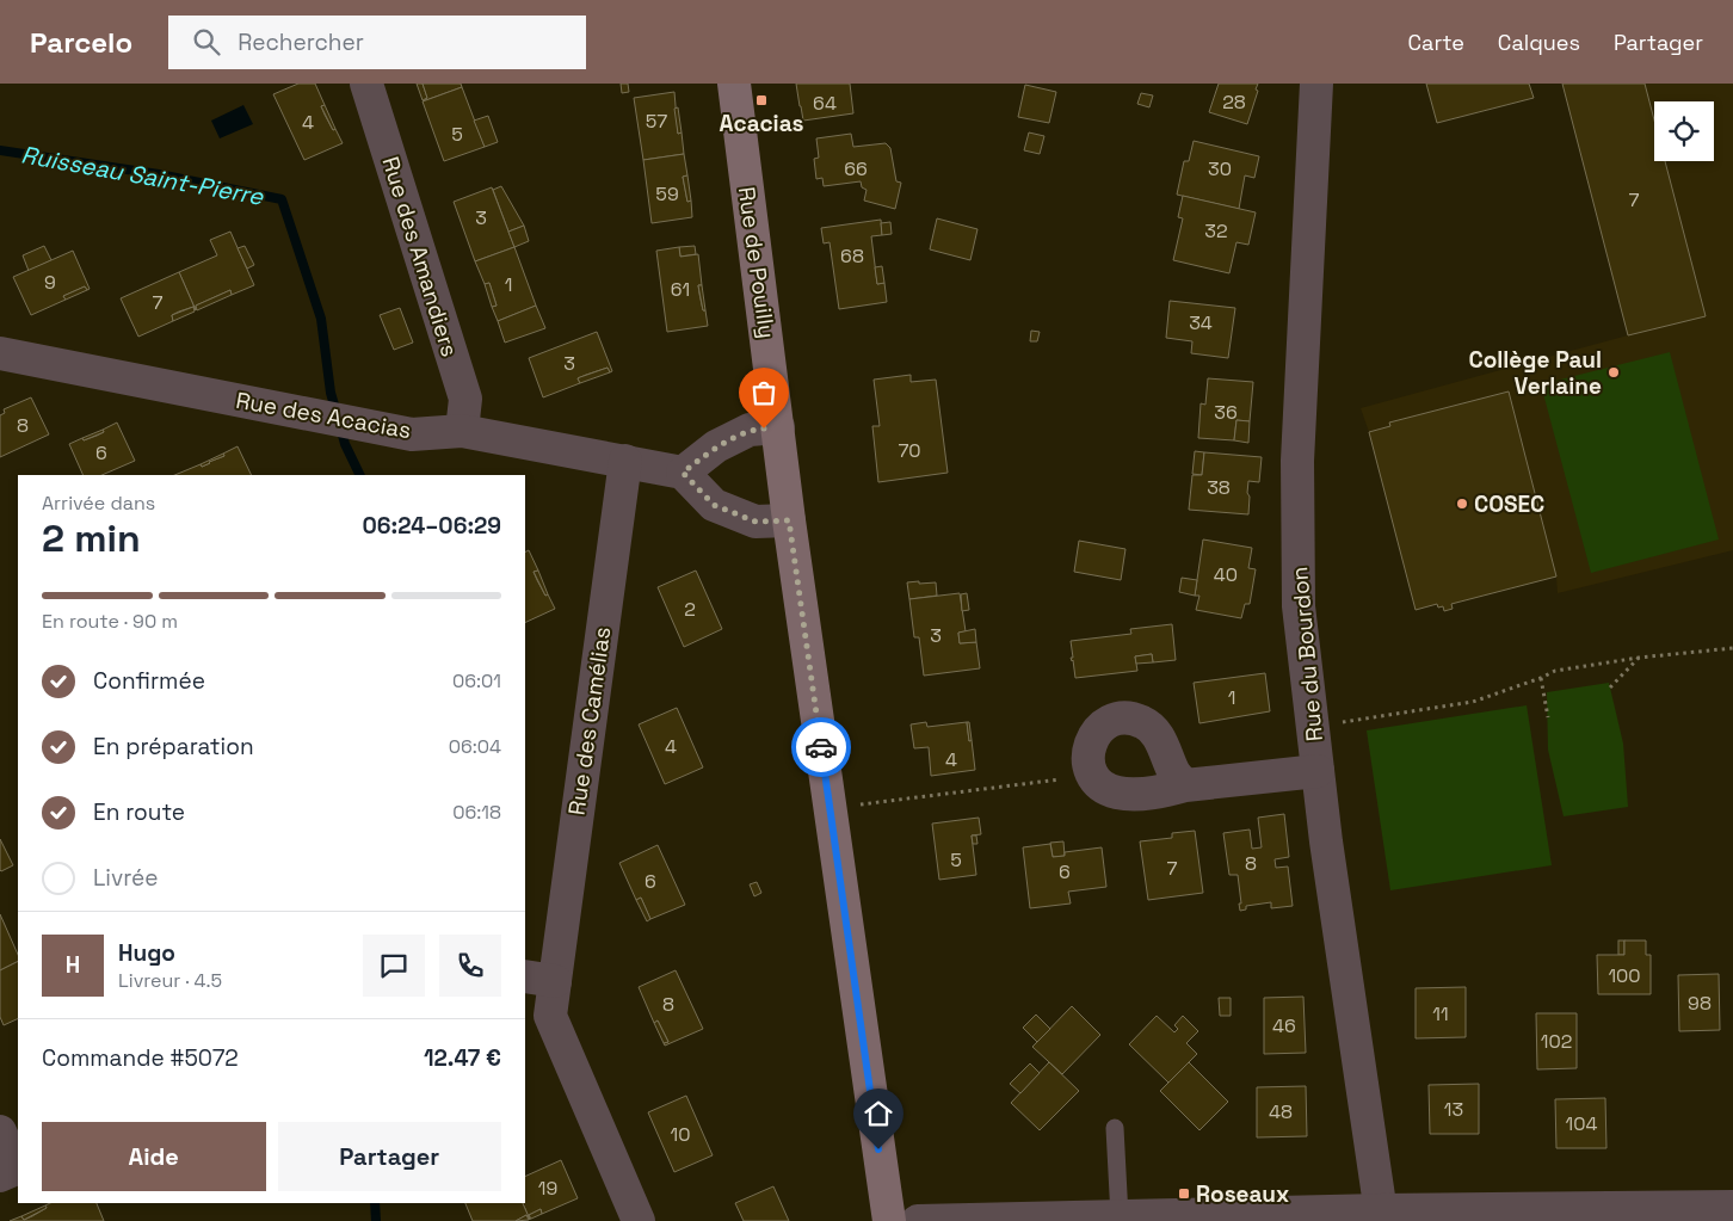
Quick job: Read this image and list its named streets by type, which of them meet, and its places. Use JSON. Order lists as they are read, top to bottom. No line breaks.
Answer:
{"streets":{"main road":["Rue de Pouilly"],"street":["Rue des Amandiers","Rue des Acacias","Rue du Bourdon","Rue des Camélias"]},"crossings":[["Rue des Amandiers","Rue des Acacias"],["Rue des Acacias","Rue des Camélias"]],"water":["Ruisseau Saint-Pierre"],"places":{"transit":["Acacias","Roseaux"],"other":["Collège Paul Verlaine","COSEC"]},"house_numbers":["28","64","57","4","5","66","30","59","7","3","32","68","9","1","61","7","34","3","36","8","70","6","38","40","2","3","1","4","4","5","8","7","6","6","100","98","8","11","46","102","13","48","104","10","19"],"page":{"header":"Parcelo","search":"Rechercher","nav":["Carte","Calques","Partager"],"heading":["2 min","Arrivée dans","06:24–06:29"],"panel":["Hugo","Livreur · 4.5","Commande #5072","12.47 €"],"bar":"En route · 90 m","list":[["Confirmée","06:01"],["En préparation","06:04"],["En route","06:18"],"Livrée"],"round":"H","buttons":["Aide","Partager"]}}
